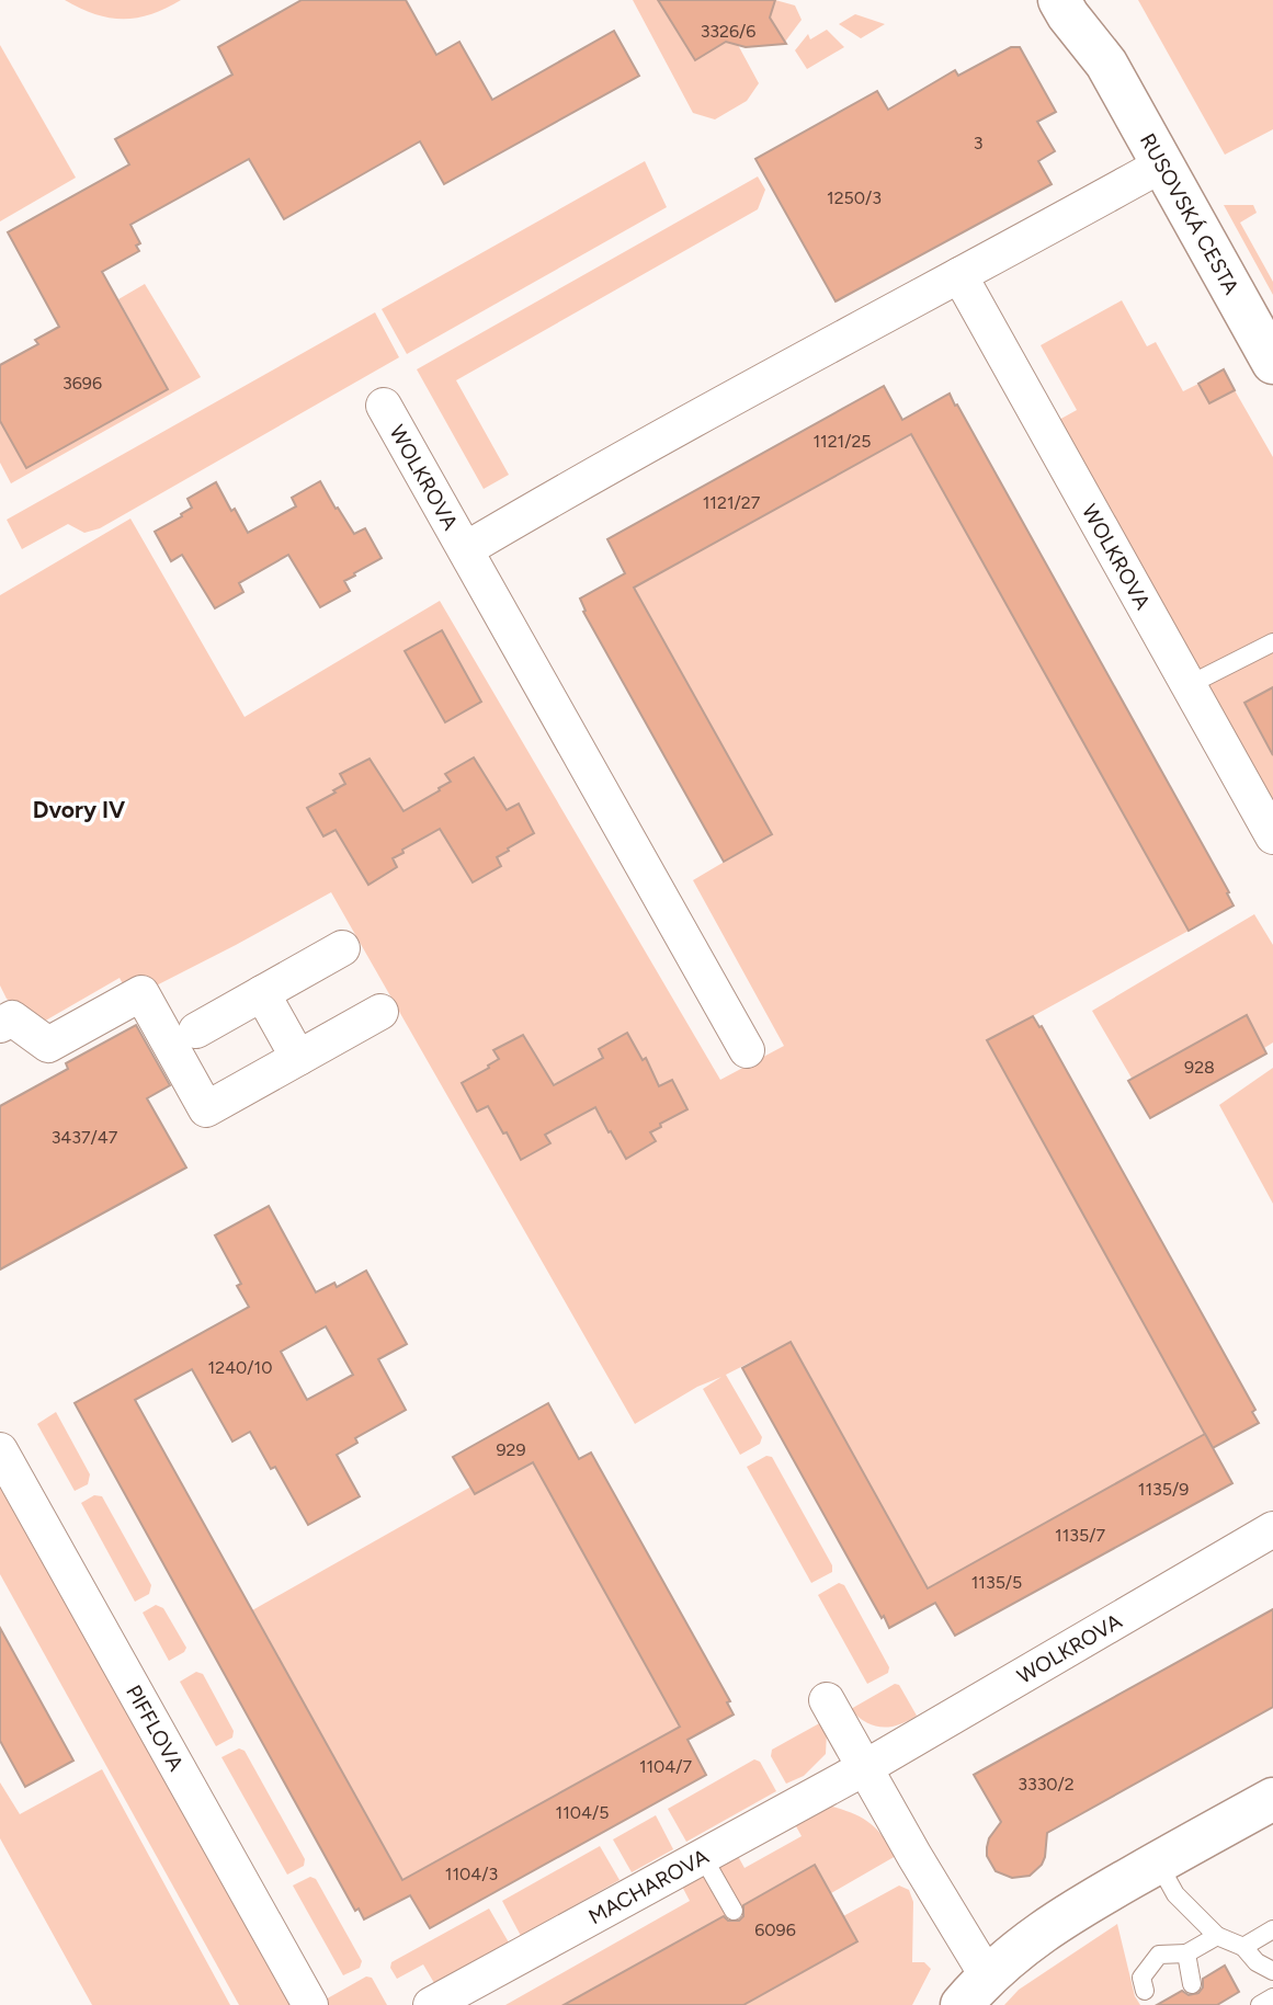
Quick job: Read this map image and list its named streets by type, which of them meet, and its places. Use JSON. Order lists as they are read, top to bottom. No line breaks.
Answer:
{"streets":{"street":["RUSOVSKÁ CESTA","WOLKROVA","PIFFLOVA","MACHAROVA"]},"crossings":[["RUSOVSKÁ CESTA","WOLKROVA"],["WOLKROVA","MACHAROVA"]],"districts":["Dvory IV"],"house_numbers":["3326/6","3","1250/3","3696","1121/25","1121/27","928","3437/47","1240/10","929","1135/9","1135/7","1135/5","1104/7","3330/2","1104/5","1104/3","6096"]}
